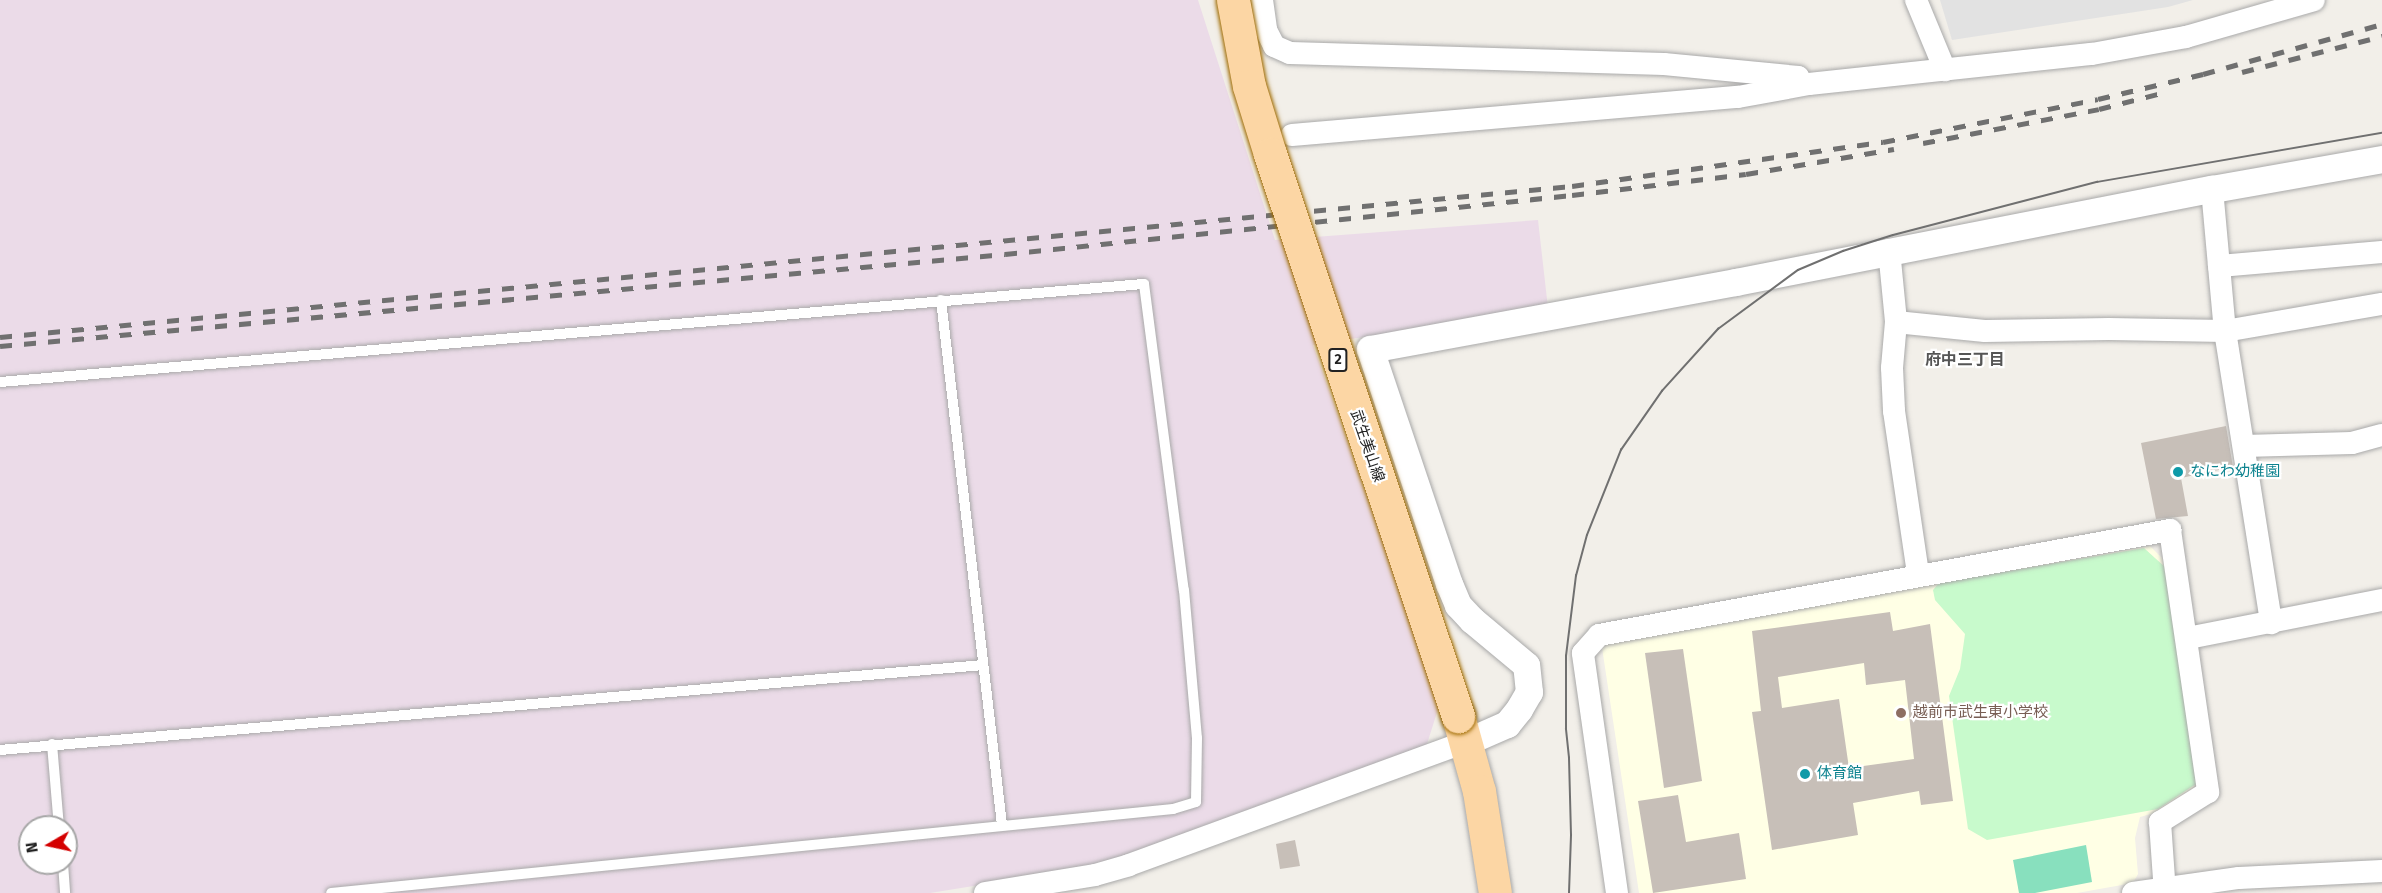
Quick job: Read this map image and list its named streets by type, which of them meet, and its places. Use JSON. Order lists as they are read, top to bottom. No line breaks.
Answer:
{"streets":{"main road":["2","武生美山線"]},"districts":["府中三丁目"],"places":["なにわ幼稚園","越前市武生東小学校","体育館"],"north":"left"}
